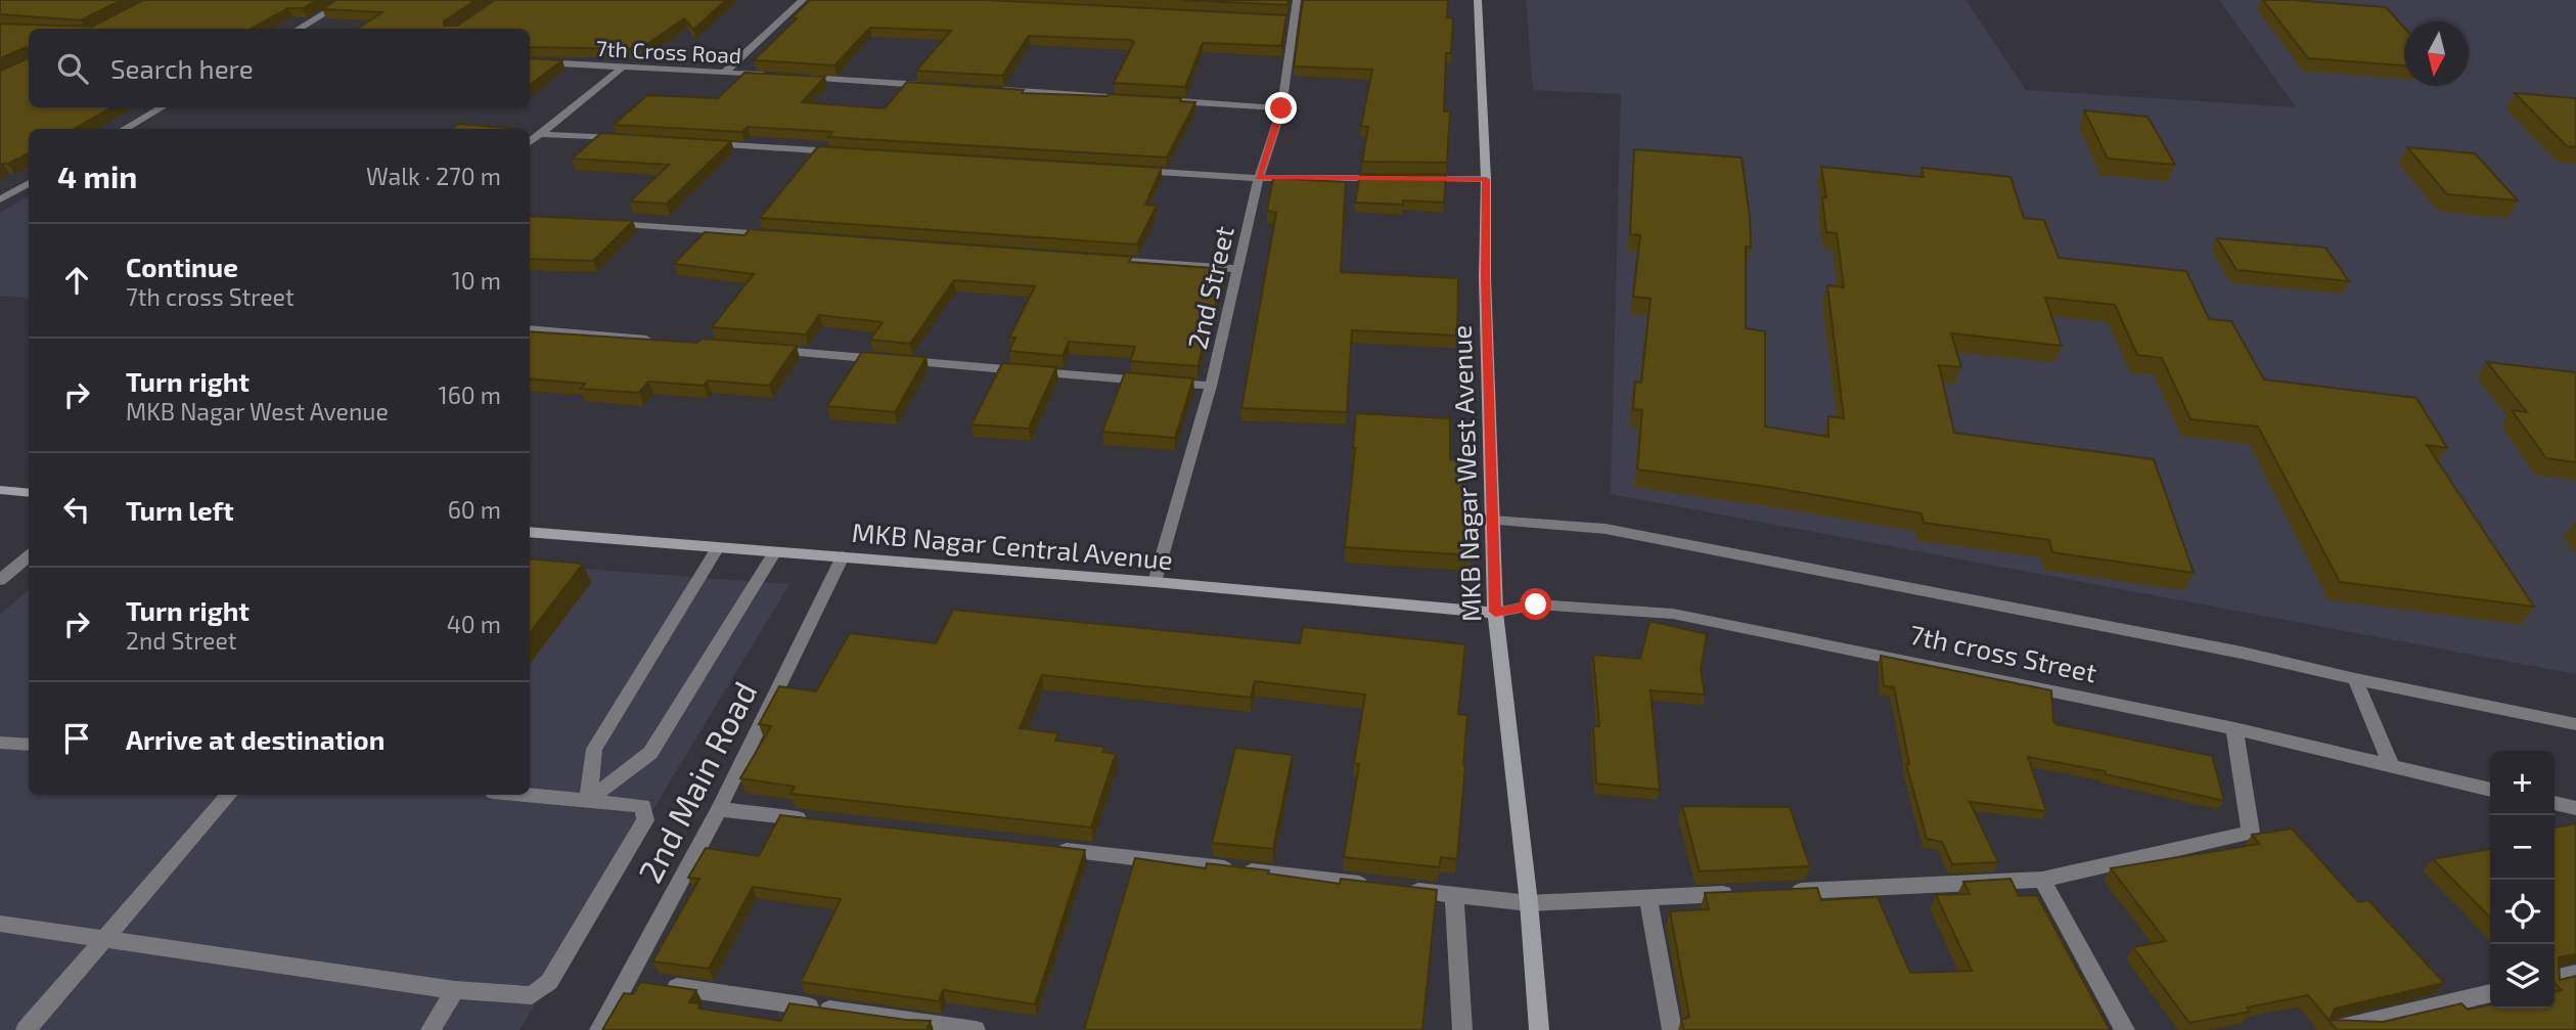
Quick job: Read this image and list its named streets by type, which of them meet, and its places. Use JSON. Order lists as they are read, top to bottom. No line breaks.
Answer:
{"streets":{"main road":["MKB Nagar West Avenue","MKB Nagar Central Avenue"],"street":["7th Cross Road","2nd Street","7th cross Street","2nd Main Road"]},"crossings":[["2nd Street","MKB Nagar Central Avenue"],["MKB Nagar West Avenue","MKB Nagar Central Avenue"],["MKB Nagar West Avenue","7th cross Street"],["MKB Nagar Central Avenue","7th cross Street"],["MKB Nagar Central Avenue","2nd Main Road"]],"north":"bottom","page":{"search":"Search here","heading":["4 min","Walk · 270 m"],"list":[["Continue","7th cross Street","10 m"],["Turn right","MKB Nagar West Avenue","160 m"],["Turn left","60 m"],["Turn right","2nd Street","40 m"],"Arrive at destination"],"map_buttons":["+","−"]}}
